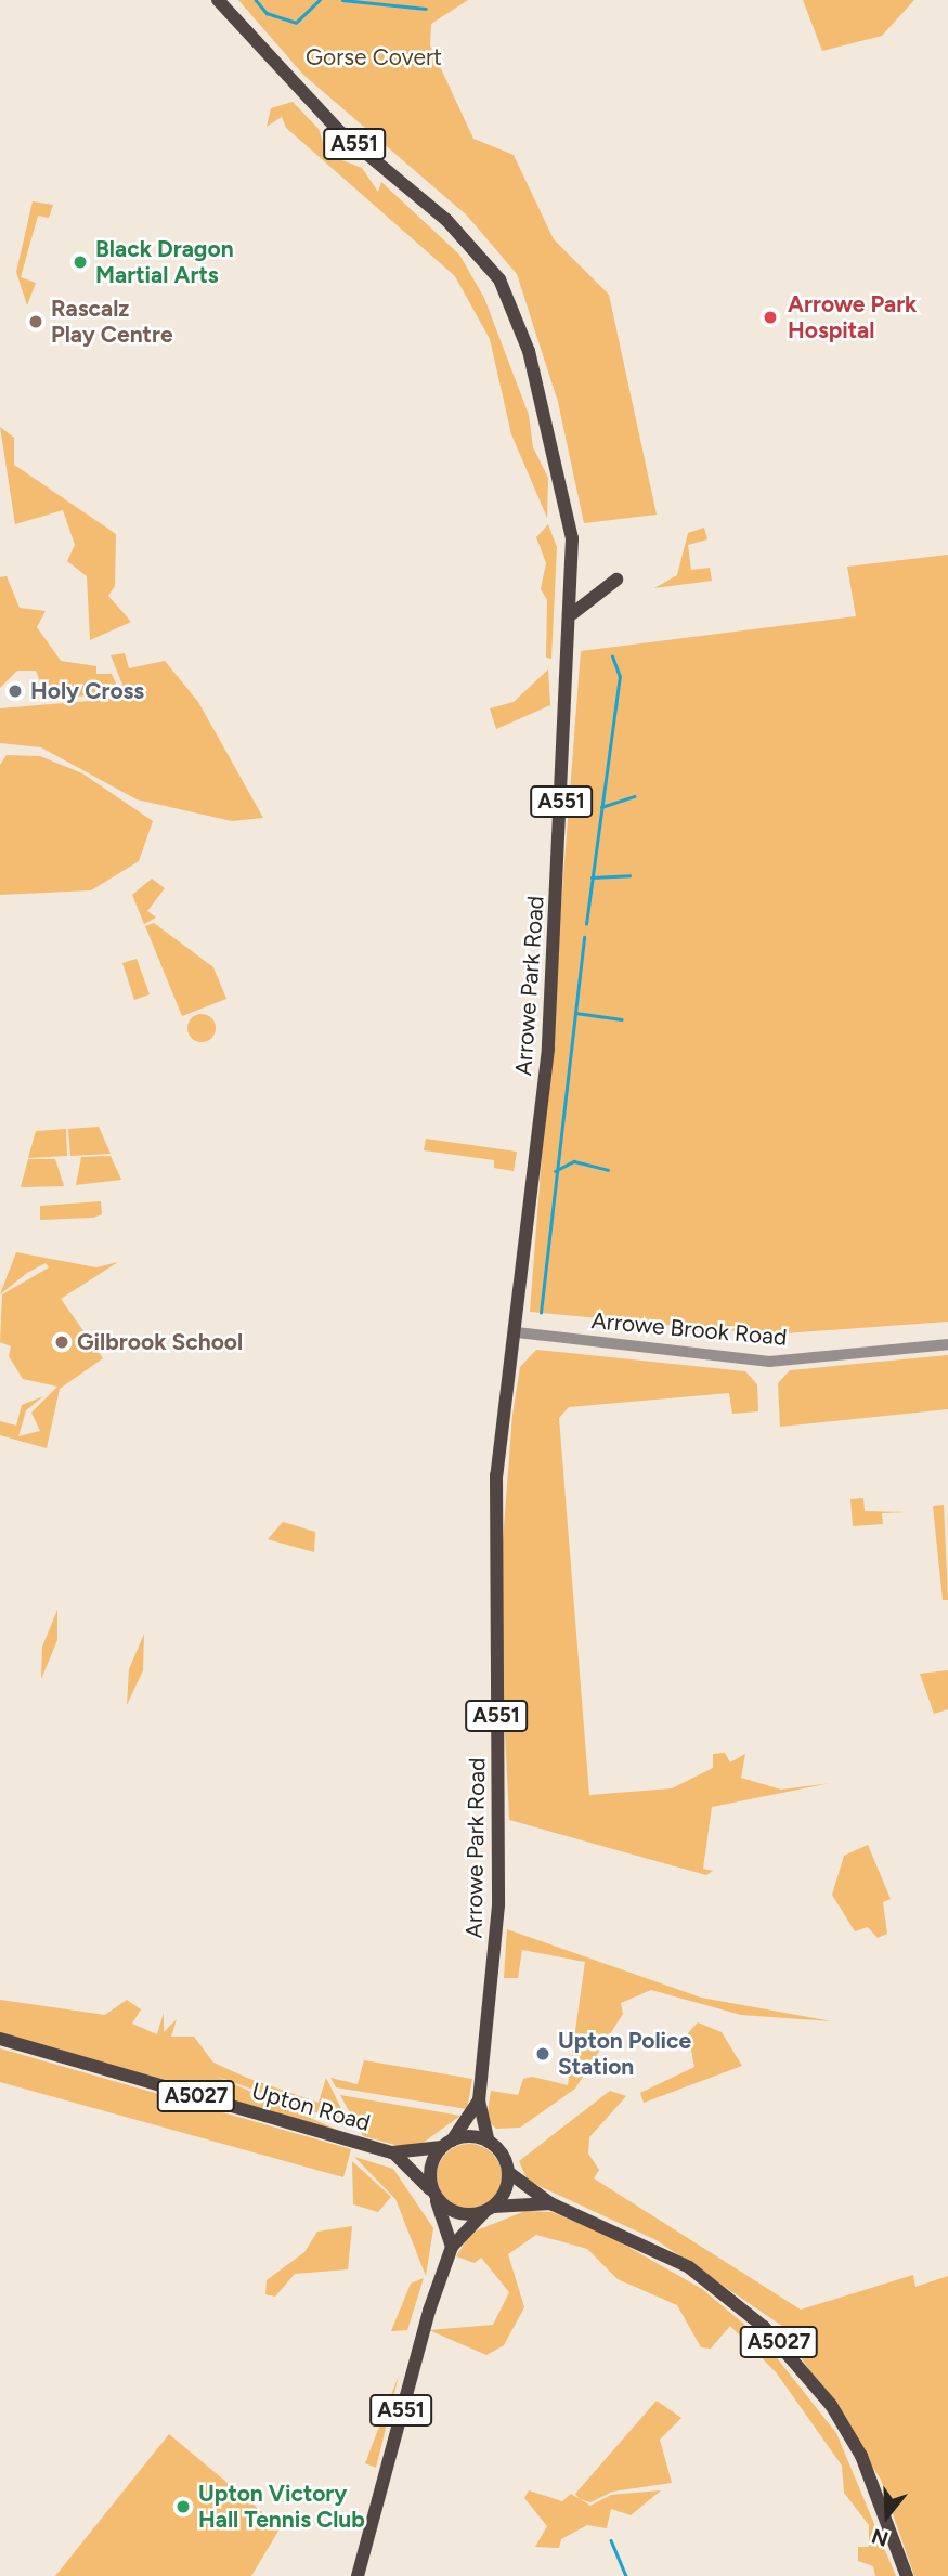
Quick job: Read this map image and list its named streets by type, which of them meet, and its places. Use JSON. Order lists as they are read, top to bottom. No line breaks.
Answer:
{"streets":{"main road":["A551","Arrowe Park Road","A5027","Upton Road"],"street":["Arrowe Brook Road"]},"crossings":[["Arrowe Park Road","Arrowe Brook Road"],["Arrowe Park Road","A5027"],["Arrowe Park Road","Upton Road"],["A5027","Upton Road"]],"parks":["Gorse Covert"],"places":["Black Dragon Martial Arts","Arrowe Park Hospital","Rascalz Play Centre","Holy Cross","Gilbrook School","Upton Police Station","Upton Victory Hall Tennis Club"],"north":"bottom"}
